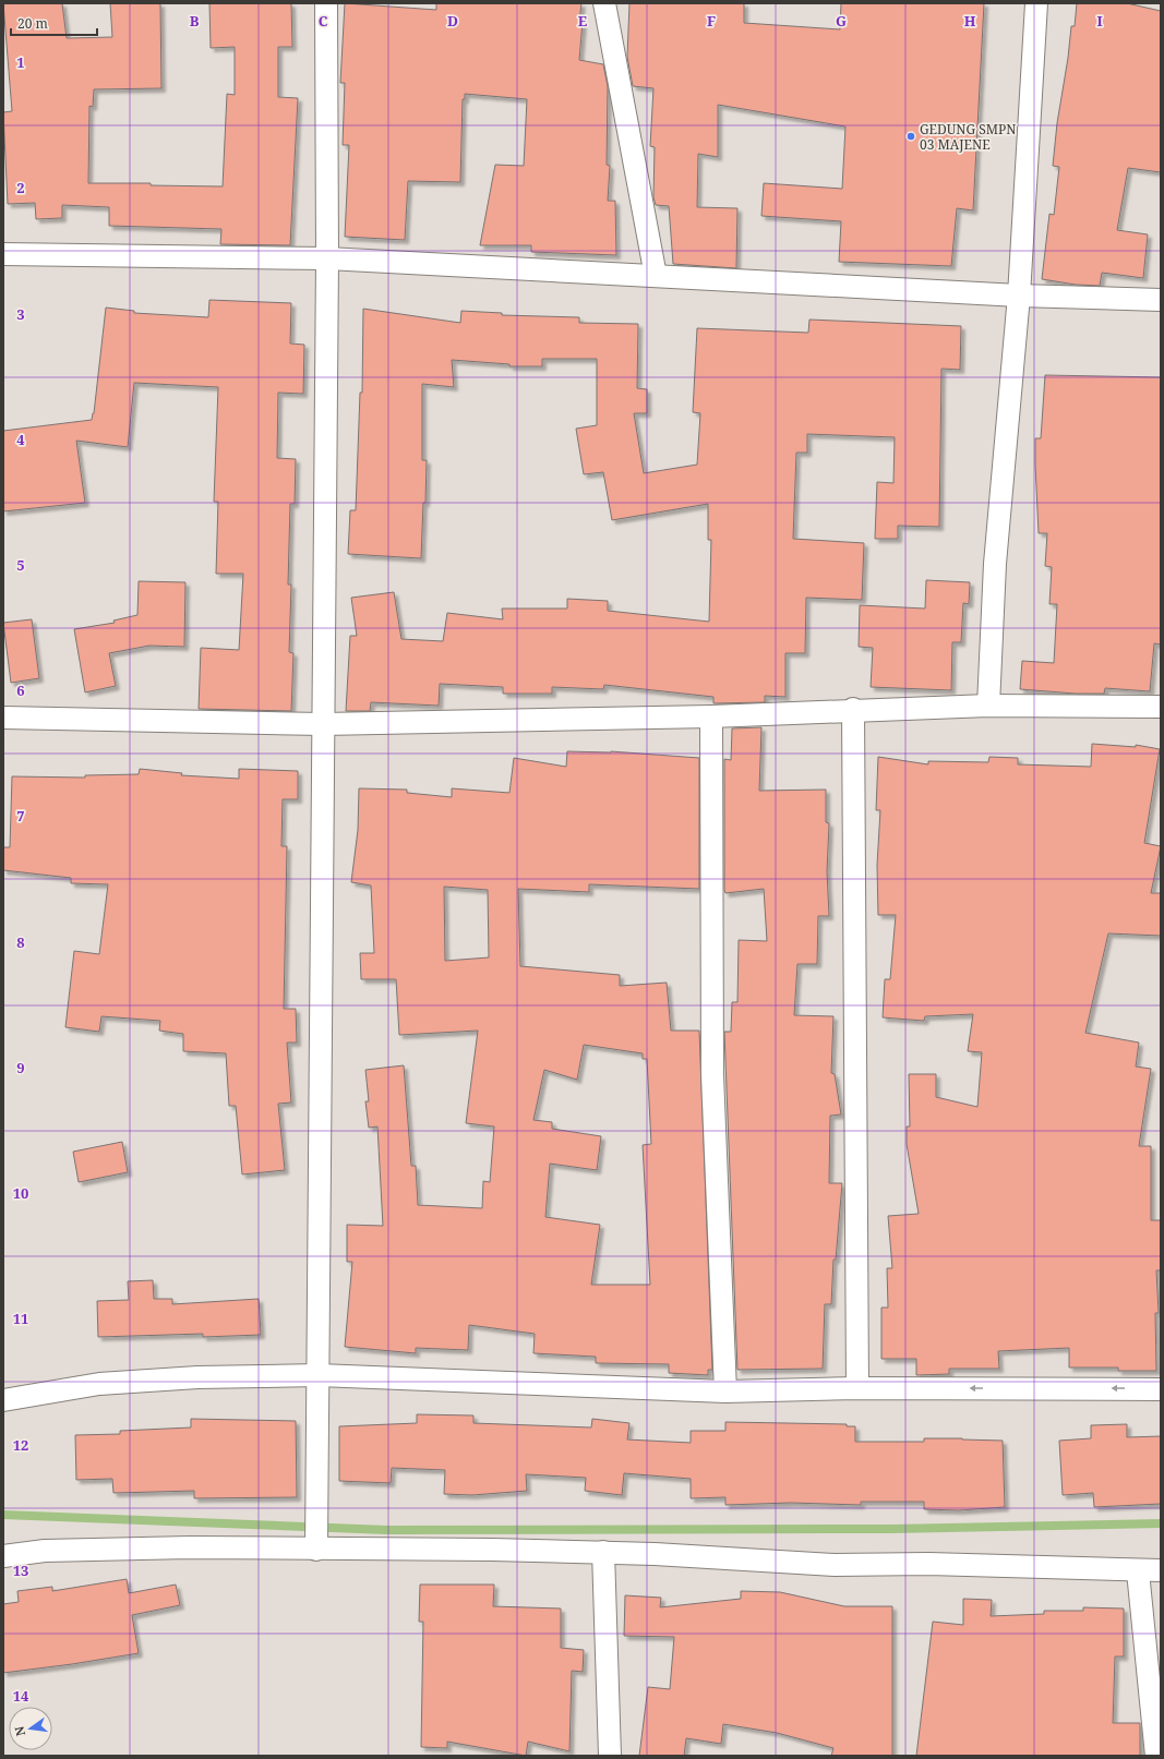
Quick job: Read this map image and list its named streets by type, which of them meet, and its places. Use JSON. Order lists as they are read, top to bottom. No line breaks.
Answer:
{"places":["GEDUNG SMPN 03 MAJENE"],"scale_bar":"20 m","north":"left","grid":{"columns":["B","C","D","E","F","G","H","I"],"rows":["1","2","3","4","5","6","7","8","9","10","11","12","13","14"]}}
